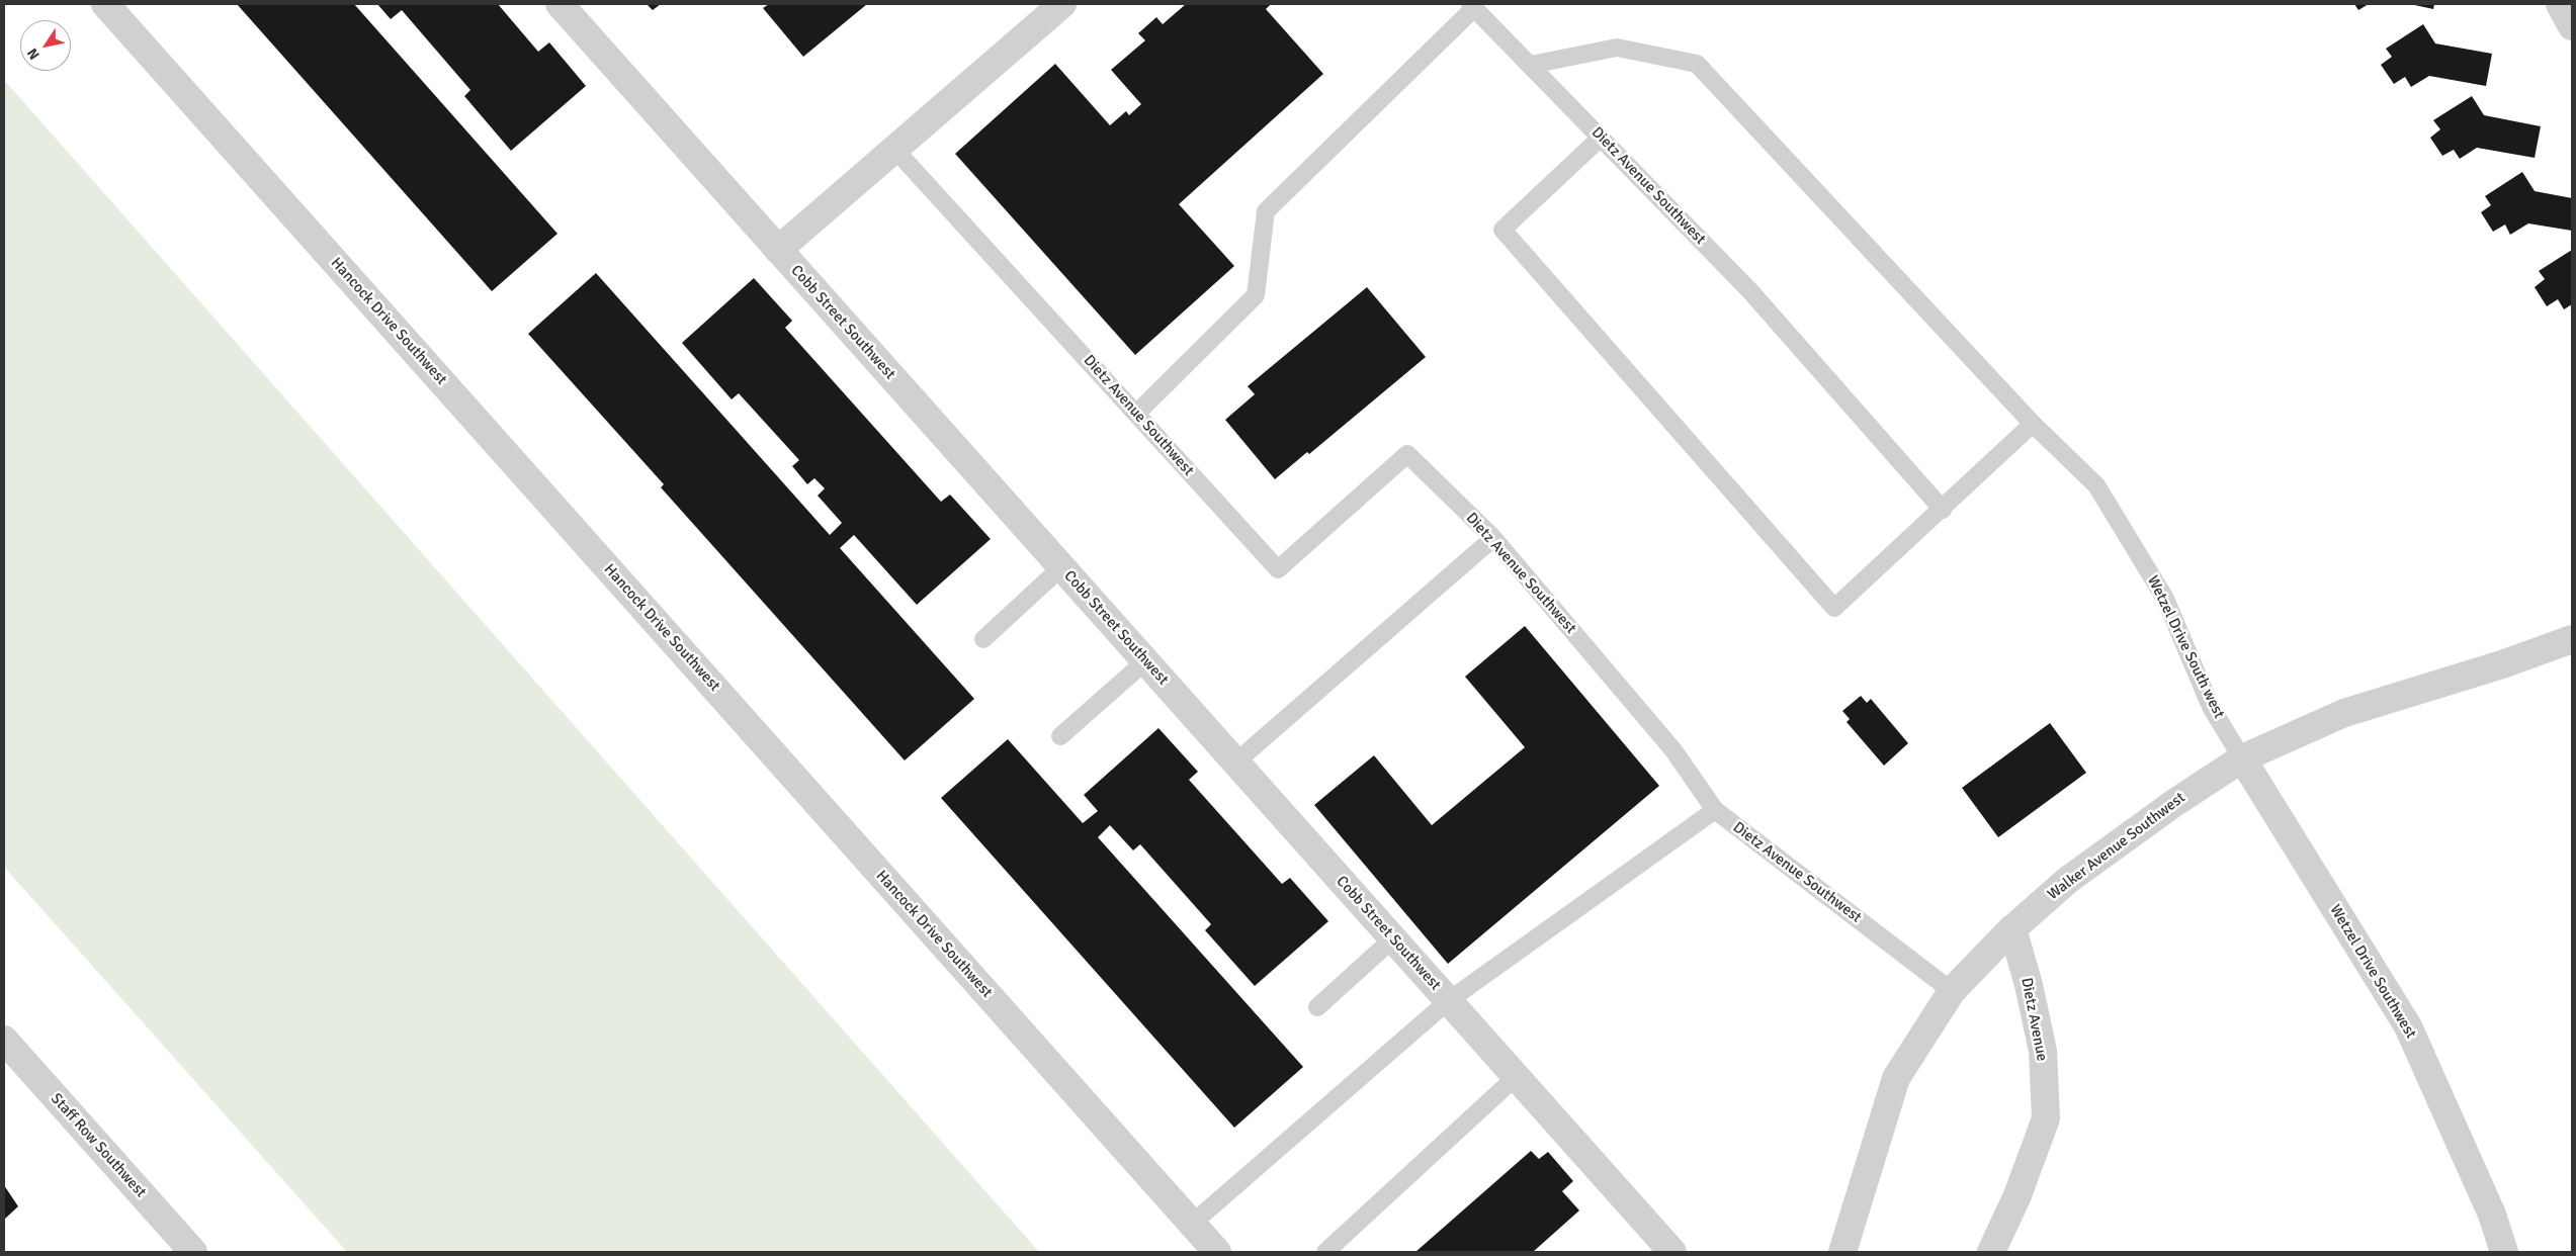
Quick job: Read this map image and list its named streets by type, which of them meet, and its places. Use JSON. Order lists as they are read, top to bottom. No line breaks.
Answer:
{"streets":{"street":["Hancock Drive Southwest","Cobb Street Southwest","Walker Avenue Southwest","Wetzel Drive Southwest","Dietz Avenue","Staff Row Southwest"],"lane":["Dietz Avenue Southwest","Wetzel Drive South west"]},"crossings":[["Dietz Avenue Southwest","Wetzel Drive South west"],["Dietz Avenue Southwest","Walker Avenue Southwest"],["Wetzel Drive South west","Walker Avenue Southwest"],["Wetzel Drive South west","Wetzel Drive Southwest"],["Walker Avenue Southwest","Wetzel Drive Southwest"],["Walker Avenue Southwest","Dietz Avenue"]],"north":"bottom left"}
